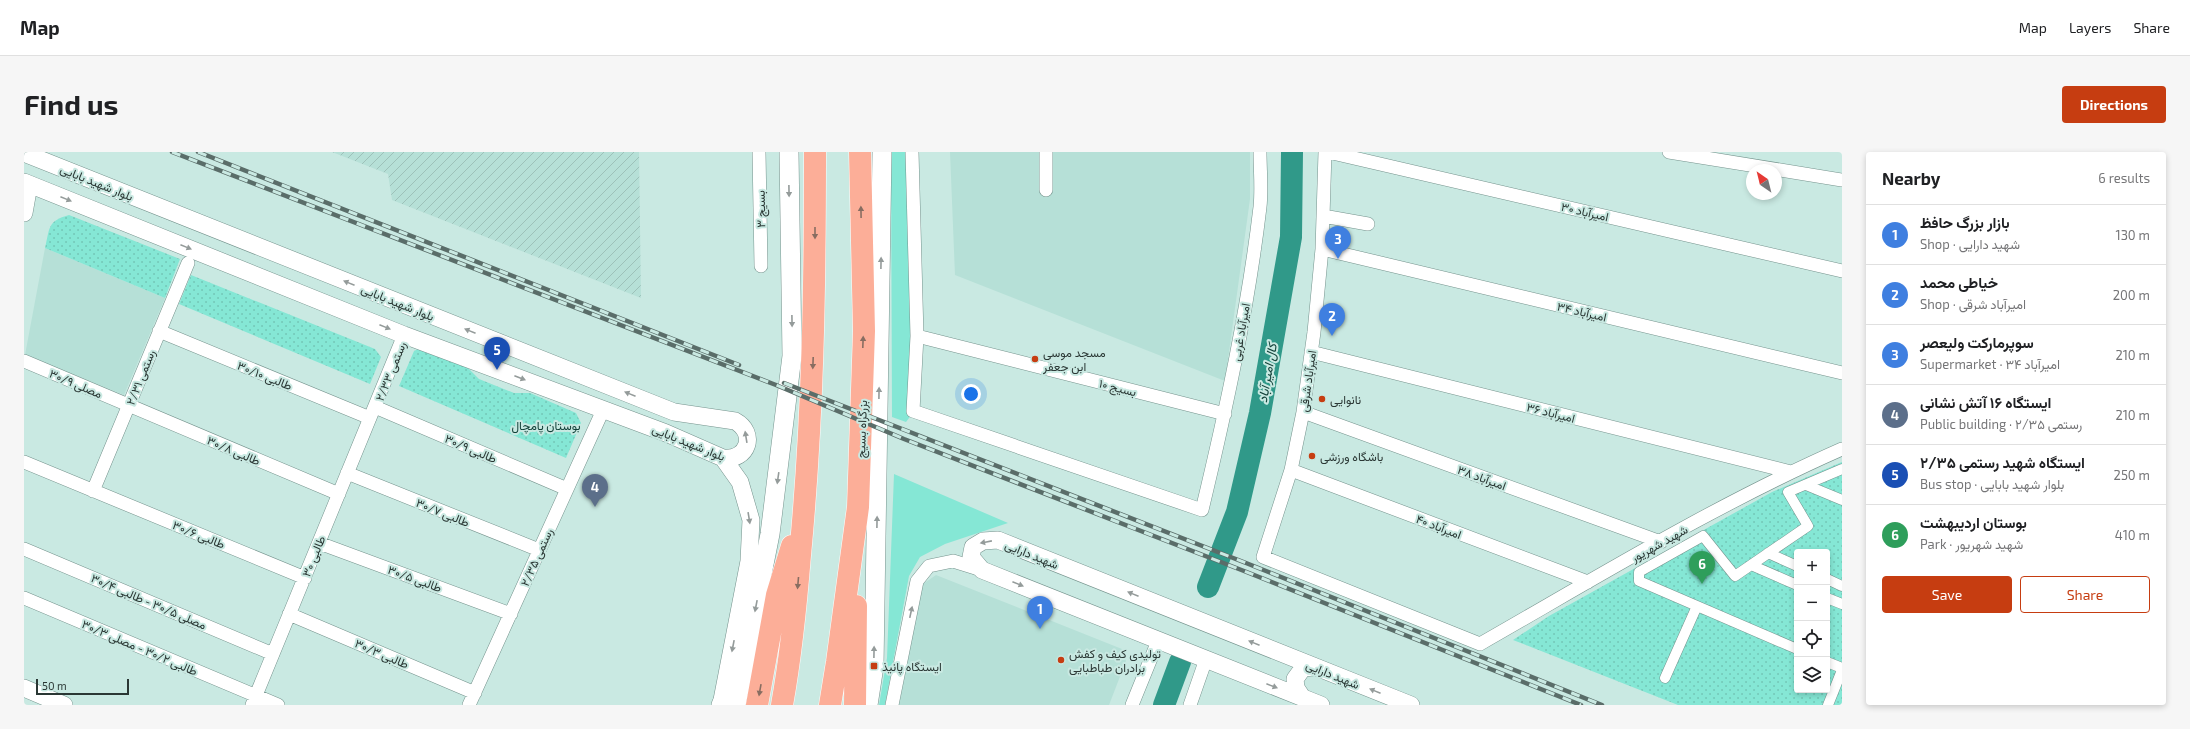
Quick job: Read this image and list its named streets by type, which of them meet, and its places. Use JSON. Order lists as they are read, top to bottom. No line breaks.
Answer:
{"streets":{"highway":["بزرگراه بسیج"],"street":["بلوار شهید بابایی","بسیج ۳","امیرآباد ۳۰","امیرآباد ۳۴","امیرآباد غربی","رستمی ۲/۳۳","طالبی ۳۰/۱۰","رستمی ۲/۳۱","امیرآباد شرقی","مصلی ۳۰/۹","بسیج ۱۰","امیرآباد ۳۶","طالبی ۳۰/۹","طالبی ۳۰/۸","امیرآباد ۳۸","طالبی ۳۰/۷","امیرآباد ۴۰","طالبی ۳۰/۶","شهید شهریور","شهید دارایی","طالبی ۳۰","رستمی ۲/۳۵","طالبی ۳۰/۵","مصلی ۳۰/۵ - طالبی ۳۰/۴","طالبی ۳۰/۲ - مصلی ۳۰/۳","طالبی ۳۰/۳"]},"crossings":[["بلوار شهید بابایی","رستمی ۲/۳۳"],["بلوار شهید بابایی","رستمی ۲/۳۵"],["امیرآباد ۳۰","امیرآباد شرقی"],["امیرآباد ۳۴","امیرآباد شرقی"],["امیرآباد غربی","بسیج ۱۰"],["رستمی ۲/۳۳","طالبی ۳۰/۱۰"],["رستمی ۲/۳۳","طالبی ۳۰/۹"],["رستمی ۲/۳۳","طالبی ۳۰"],["طالبی ۳۰/۱۰","رستمی ۲/۳۱"],["طالبی ۳۰/۱۰","طالبی ۳۰/۹"],["طالبی ۳۰/۱۰","طالبی ۳۰"],["رستمی ۲/۳۱","مصلی ۳۰/۹"],["رستمی ۲/۳۱","طالبی ۳۰/۸"],["رستمی ۲/۳۱","طالبی ۳۰/۶"],["امیرآباد شرقی","امیرآباد ۳۶"],["امیرآباد شرقی","امیرآباد ۳۸"],["امیرآباد شرقی","امیرآباد ۴۰"],["امیرآباد شرقی","شهید شهریور"],["مصلی ۳۰/۹","طالبی ۳۰/۸"],["امیرآباد ۳۶","شهید شهریور"],["طالبی ۳۰/۹","طالبی ۳۰"],["طالبی ۳۰/۹","رستمی ۲/۳۵"],["طالبی ۳۰/۸","طالبی ۳۰"],["امیرآباد ۳۸","شهید شهریور"],["طالبی ۳۰/۷","طالبی ۳۰"],["طالبی ۳۰/۷","رستمی ۲/۳۵"],["امیرآباد ۴۰","شهید شهریور"],["طالبی ۳۰/۶","طالبی ۳۰"],["طالبی ۳۰","طالبی ۳۰/۵"],["طالبی ۳۰","مصلی ۳۰/۵ - طالبی ۳۰/۴"],["طالبی ۳۰","طالبی ۳۰/۲ - مصلی ۳۰/۳"],["طالبی ۳۰","طالبی ۳۰/۳"],["رستمی ۲/۳۵","طالبی ۳۰/۵"],["رستمی ۲/۳۵","طالبی ۳۰/۳"]],"water":["کال امیر آباد"],"parks":["بوستان پامچال"],"places":{"other":["مسجد موسی ابن جعفر","نانوایی","باشگاه ورزشی","تولیدی کیف و کفش برادران طباطبایی"],"transit":["ایستگاه پانیذ"]},"scale_bar":"50 m","north":"top left","page":{"header":"Map","nav":["Map","Layers","Share"],"buttons":["Directions",["Save","Share"]],"title":"Find us","heading":["Nearby","6 results"],"list":[{"mark":"1","name":"بازار بزرگ حافظ","note":"Shop · شهید دارایی","value":"130 m"},{"mark":"2","name":"خیاطی محمد","note":"Shop · امیرآباد شرقی","value":"200 m"},{"mark":"3","name":"سوپرمارکت ولیعصر","note":"Supermarket · امیرآباد ۳۴","value":"210 m"},{"mark":"4","name":"ایستگاه ۱۶ آتش نشانی","note":"Public building · رستمی ۲/۳۵","value":"210 m"},{"mark":"5","name":"ایستگاه شهید رستمی ۲/۳۵","note":"Bus stop · بلوار شهید بابایی","value":"250 m"},{"mark":"6","name":"بوستان اردیبهشت","note":"Park · شهید شهریور","value":"410 m"}],"pins":["3","2","5","4","6","1"],"map_buttons":["+","−"],"scale":"50 m"}}
